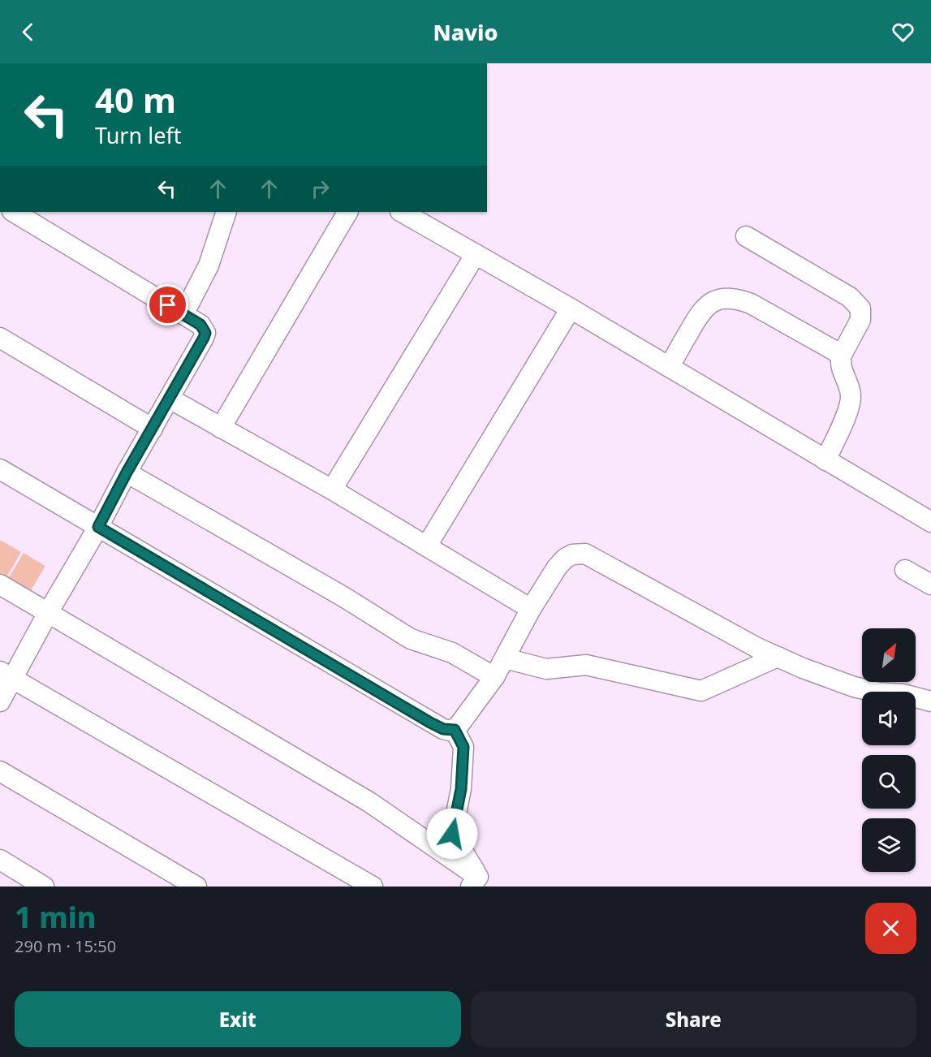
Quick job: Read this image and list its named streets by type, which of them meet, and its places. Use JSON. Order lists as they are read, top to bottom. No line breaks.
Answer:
{"north":"top right","page":{"header":"Navio","turn":["40 m","Turn left"],"heading":["1 min","290 m · 15:50"],"buttons":["Exit","Share"]}}
